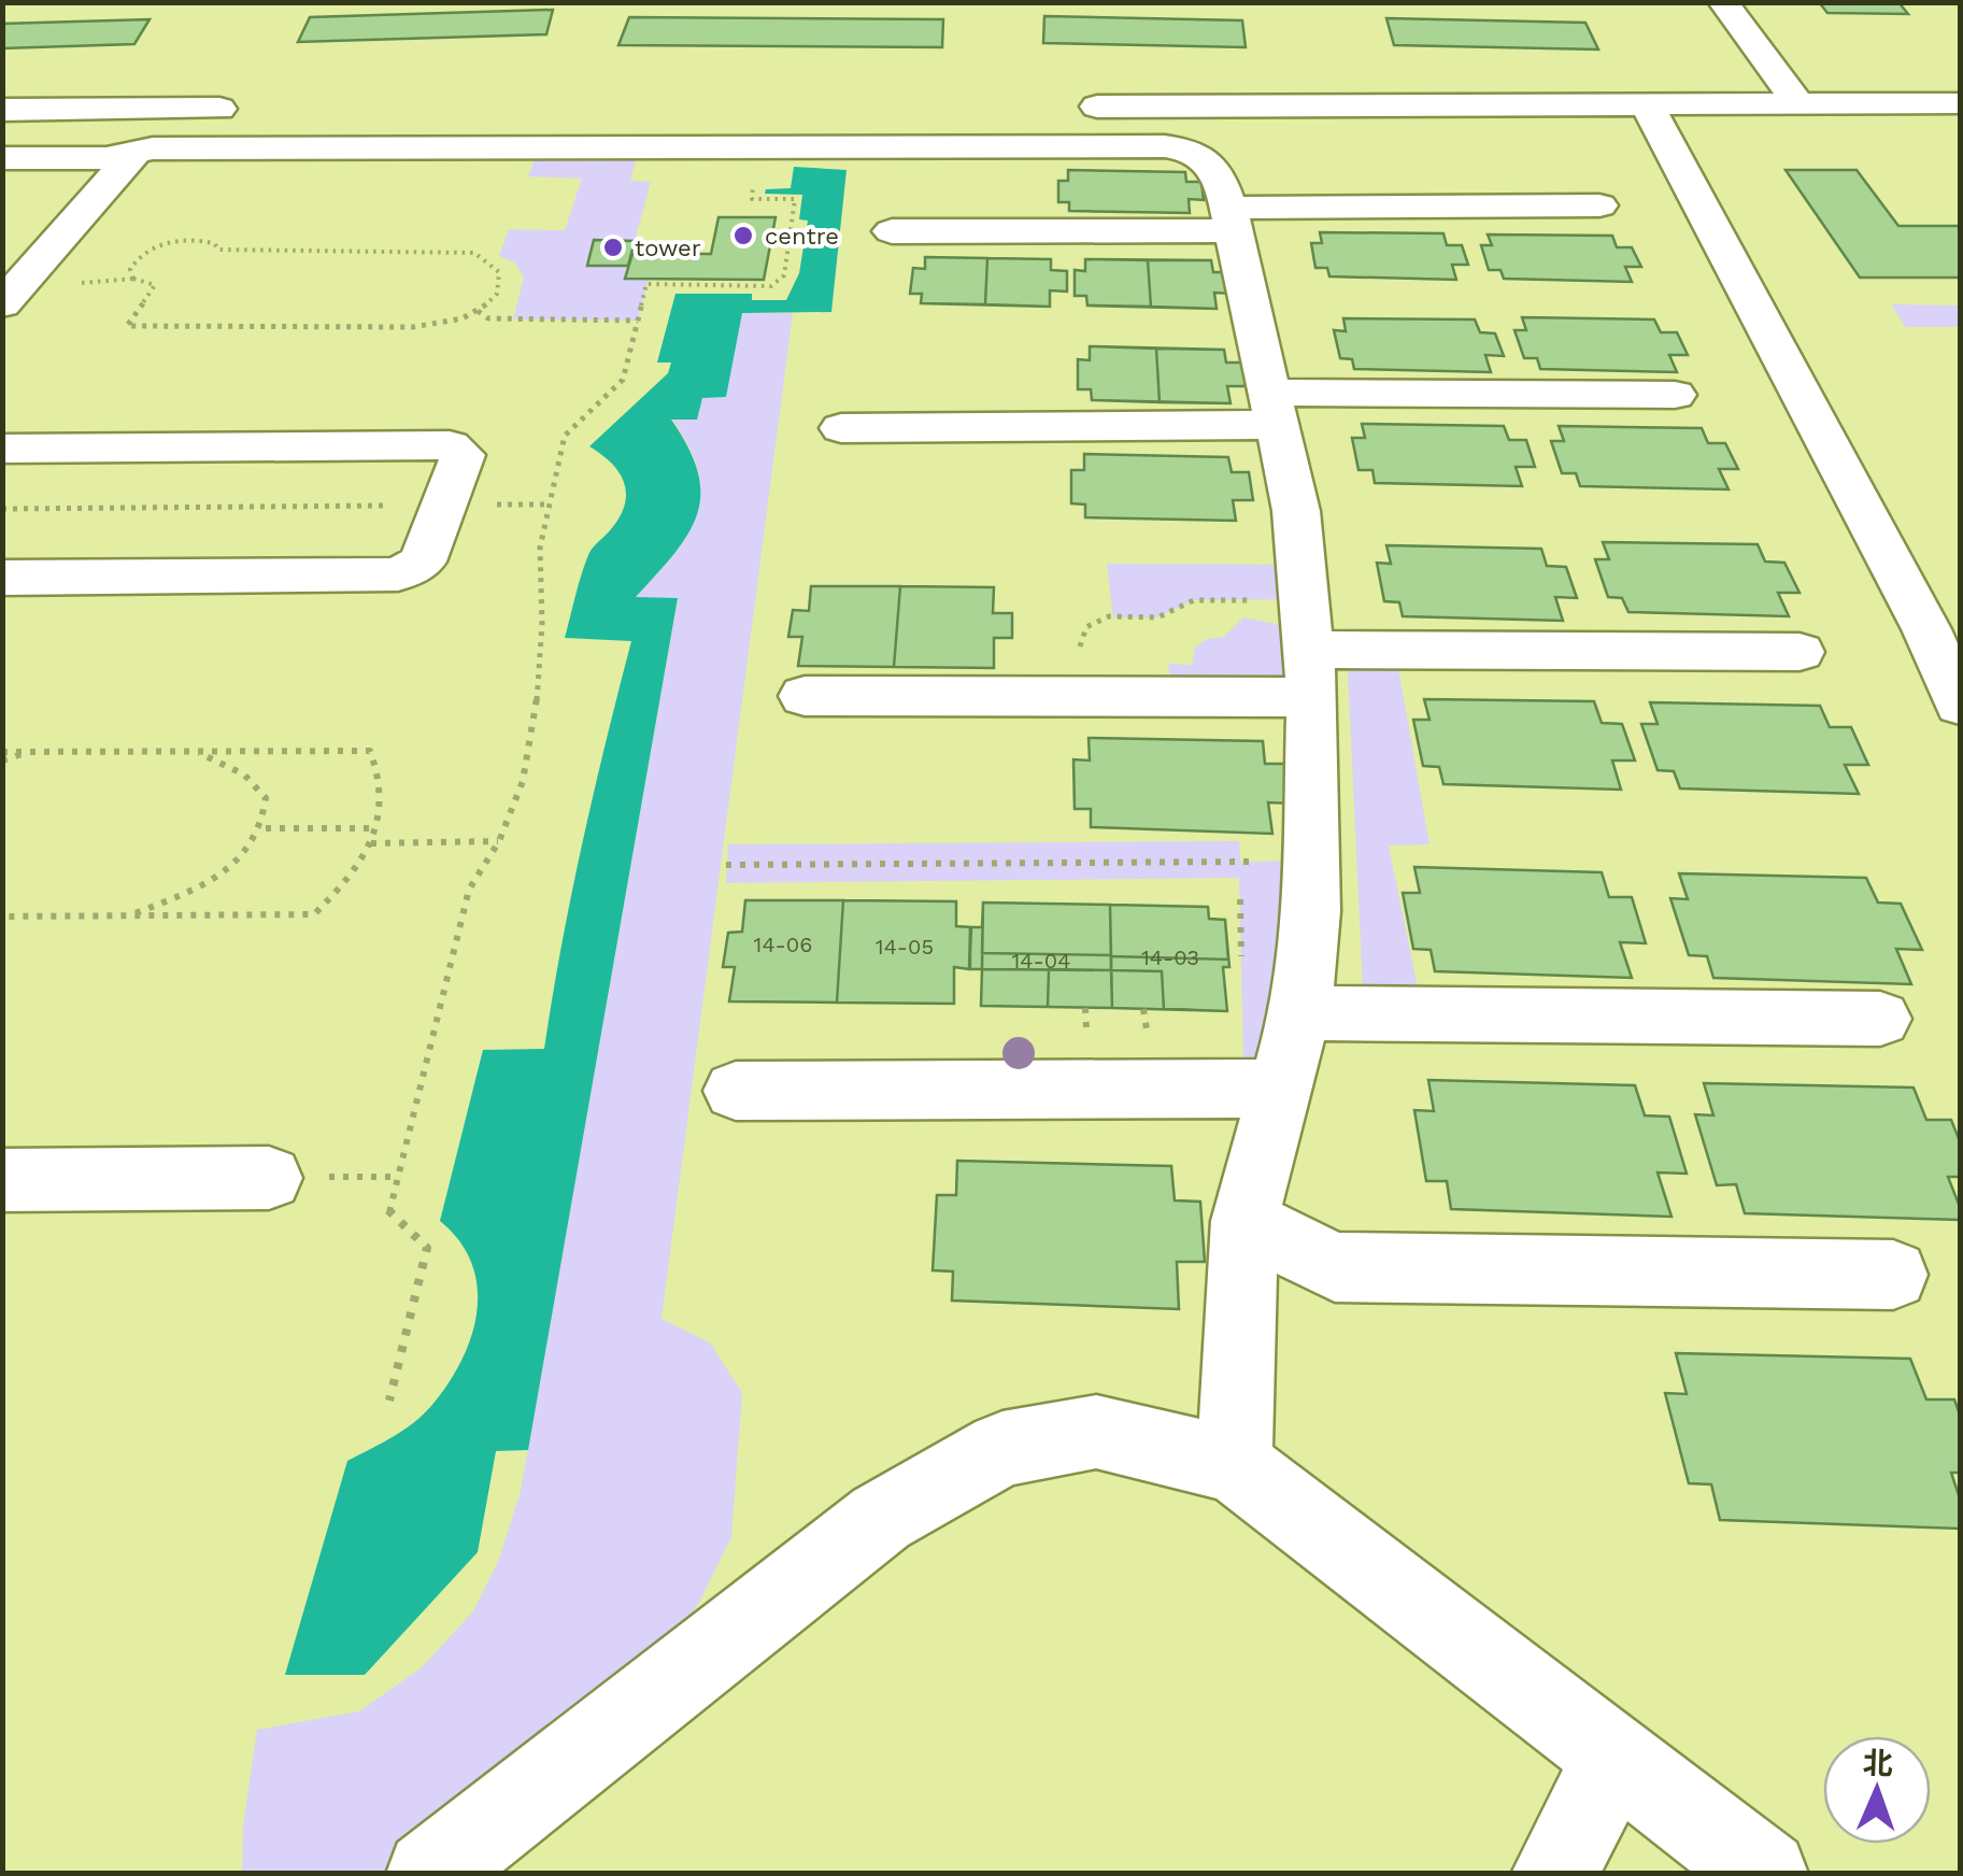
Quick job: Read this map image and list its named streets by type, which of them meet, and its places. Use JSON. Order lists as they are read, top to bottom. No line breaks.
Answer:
{"places":["centre","tower"],"house_numbers":["14-06","14-05","14-03","14-04"],"north":"top"}
